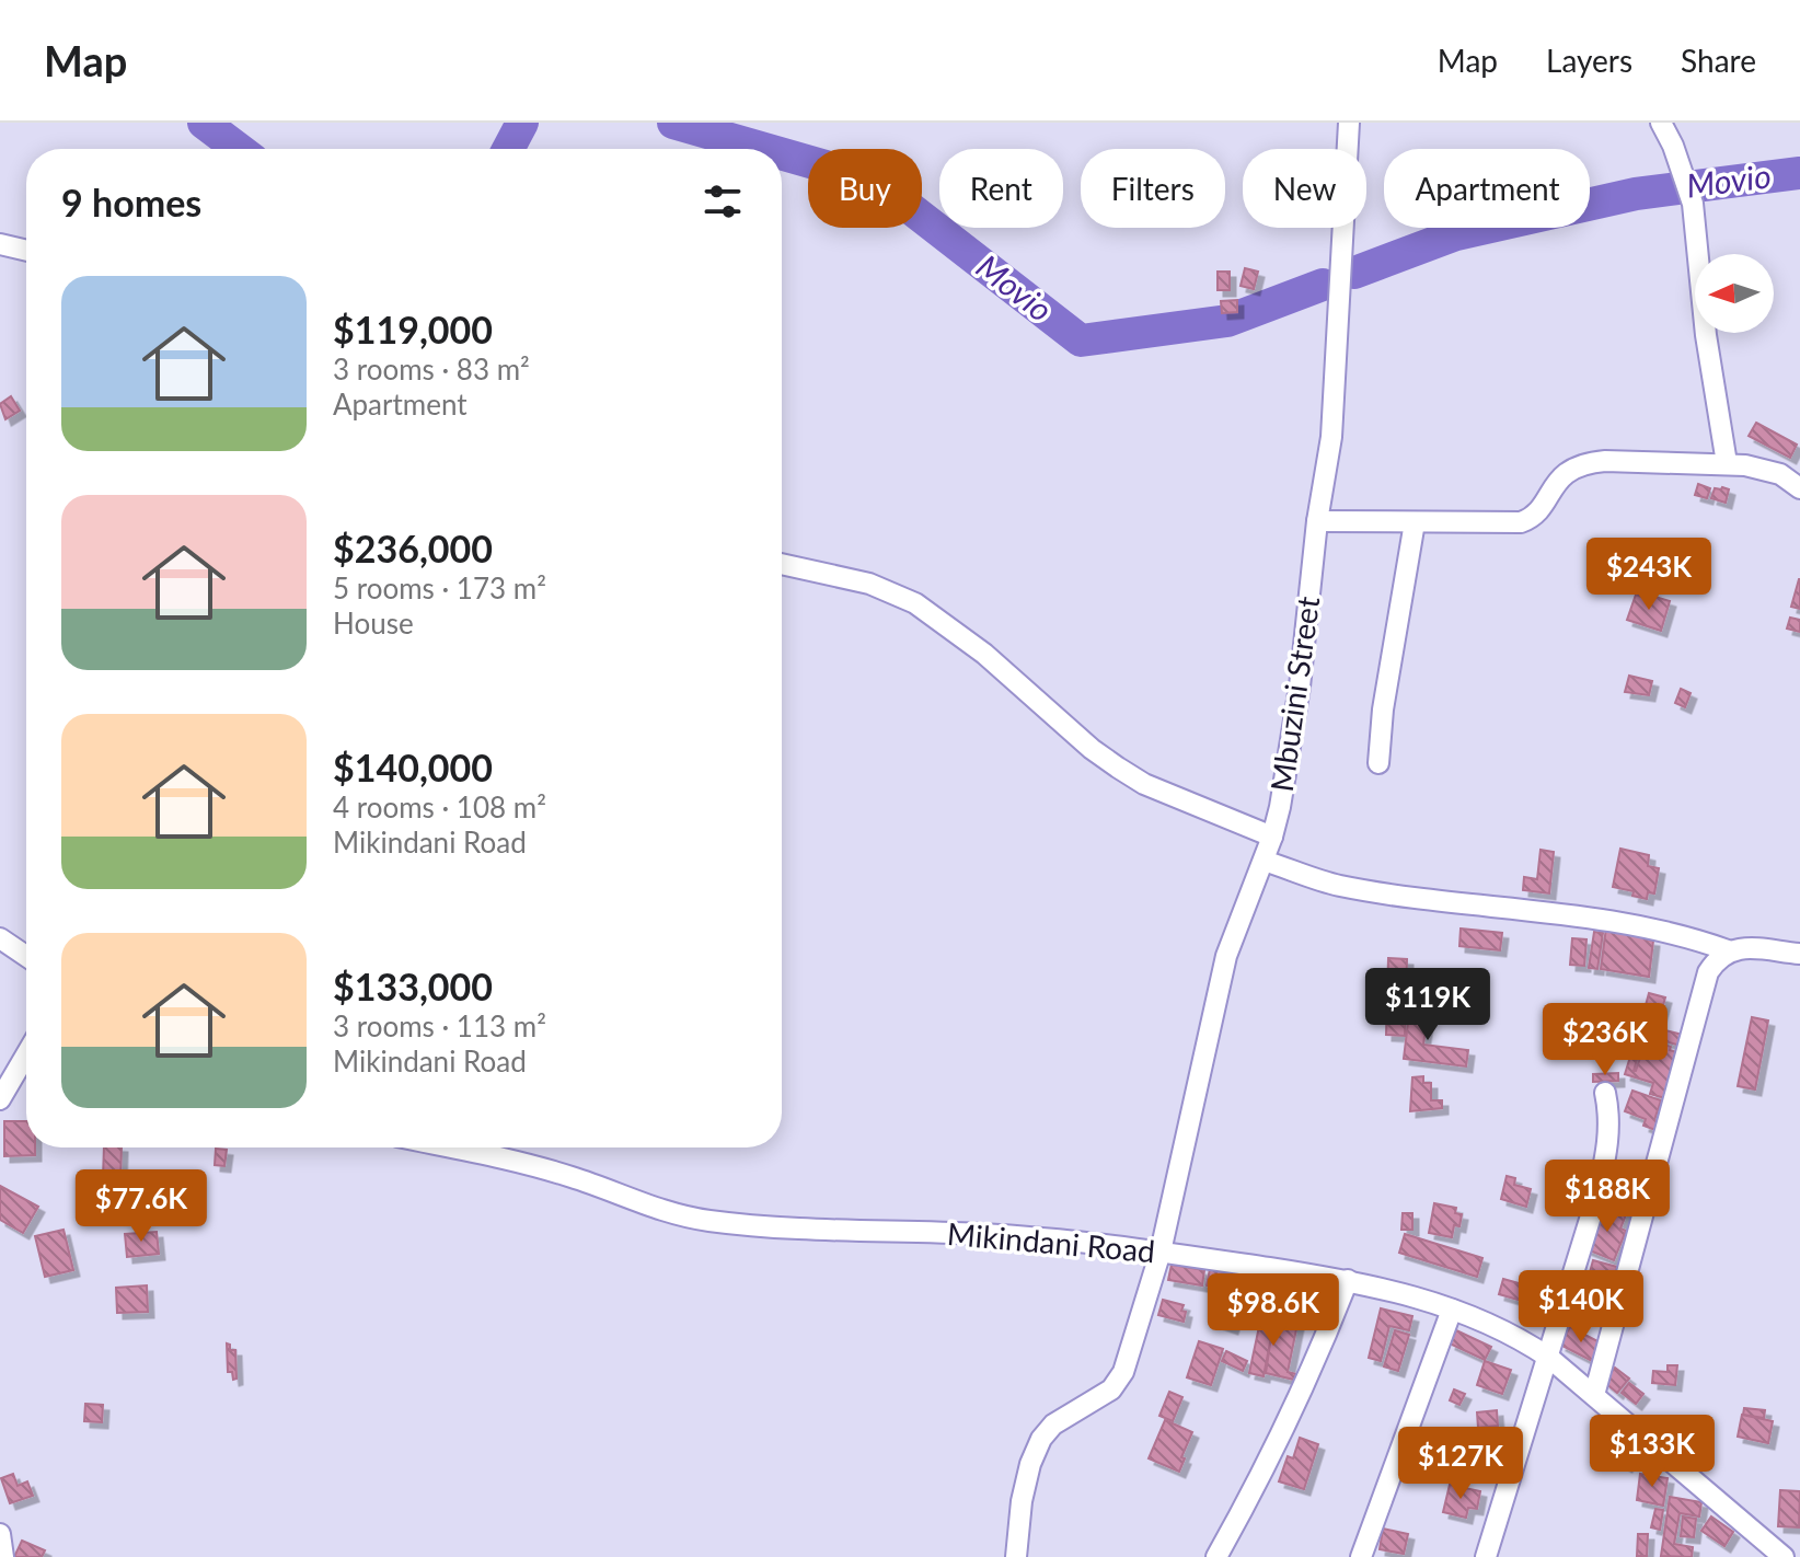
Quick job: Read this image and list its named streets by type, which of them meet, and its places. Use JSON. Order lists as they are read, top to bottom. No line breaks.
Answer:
{"streets":{"street":["Mbuzini Street","Mikindani Road"]},"crossings":[["Mbuzini Street","Mikindani Road"]],"water":["Movio"],"north":"left","page":{"header":"Map","nav":["Map","Layers","Share"],"chip":["Buy","Rent","Filters","New","Apartment"],"heading":"9 homes","list":[{"name":"$119,000","note":"3 rooms · 83 m² · Apartment"},{"name":"$236,000","note":"5 rooms · 173 m² · House"},{"name":"$140,000","note":"4 rooms · 108 m² · Mikindani Road"},{"name":"$133,000","note":"3 rooms · 113 m² · Mikindani Road"}],"price":["$243K","$119K","$236K","$188K","$77.6K","$140K","$98.6K","$133K","$127K"]}}
